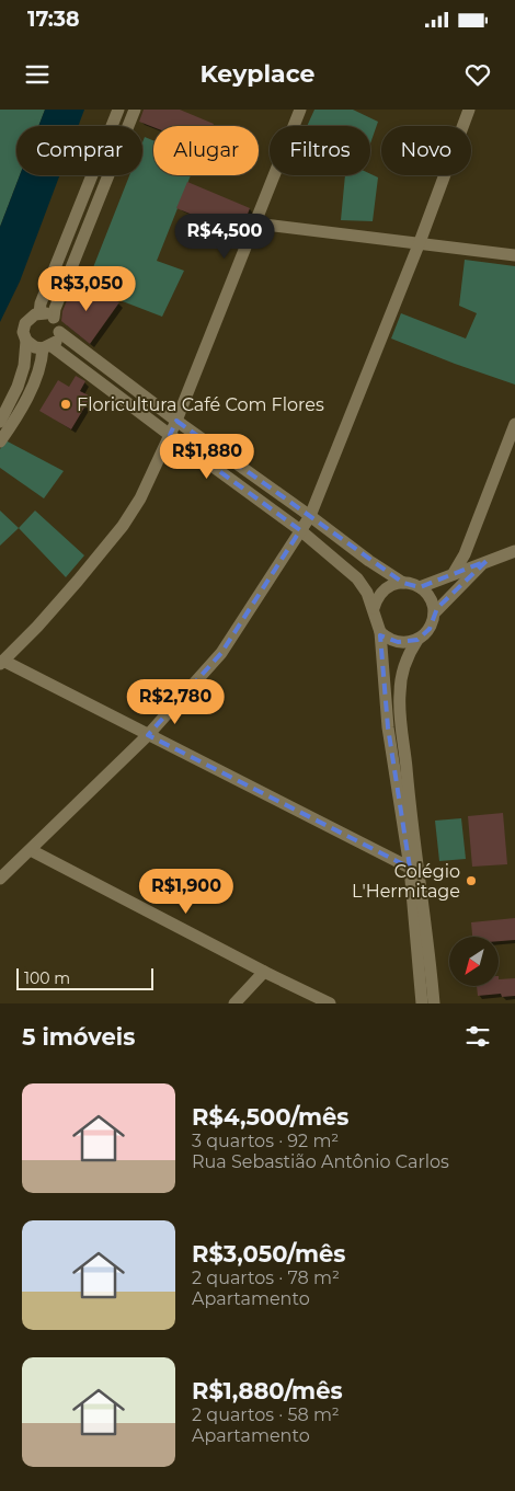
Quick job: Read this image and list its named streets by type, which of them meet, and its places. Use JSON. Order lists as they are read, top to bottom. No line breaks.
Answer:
{"places":["Floricultura Café Com Flores","Colégio L'Hermitage"],"scale_bar":"100 m","north":"bottom left","page":{"status":"17:38","header":"Keyplace","chip":["Comprar","Alugar","Filtros","Novo"],"price":["R$4,500","R$3,050","R$1,880","R$2,780","R$1,900"],"scale":"100 m","heading":"5 imóveis","list":[{"name":"R$4,500/mês","note":"3 quartos · 92 m² · Rua Sebastião Antônio Carlos"},{"name":"R$3,050/mês","note":"2 quartos · 78 m² · Apartamento"},{"name":"R$1,880/mês","note":"2 quartos · 58 m² · Apartamento"}]}}
